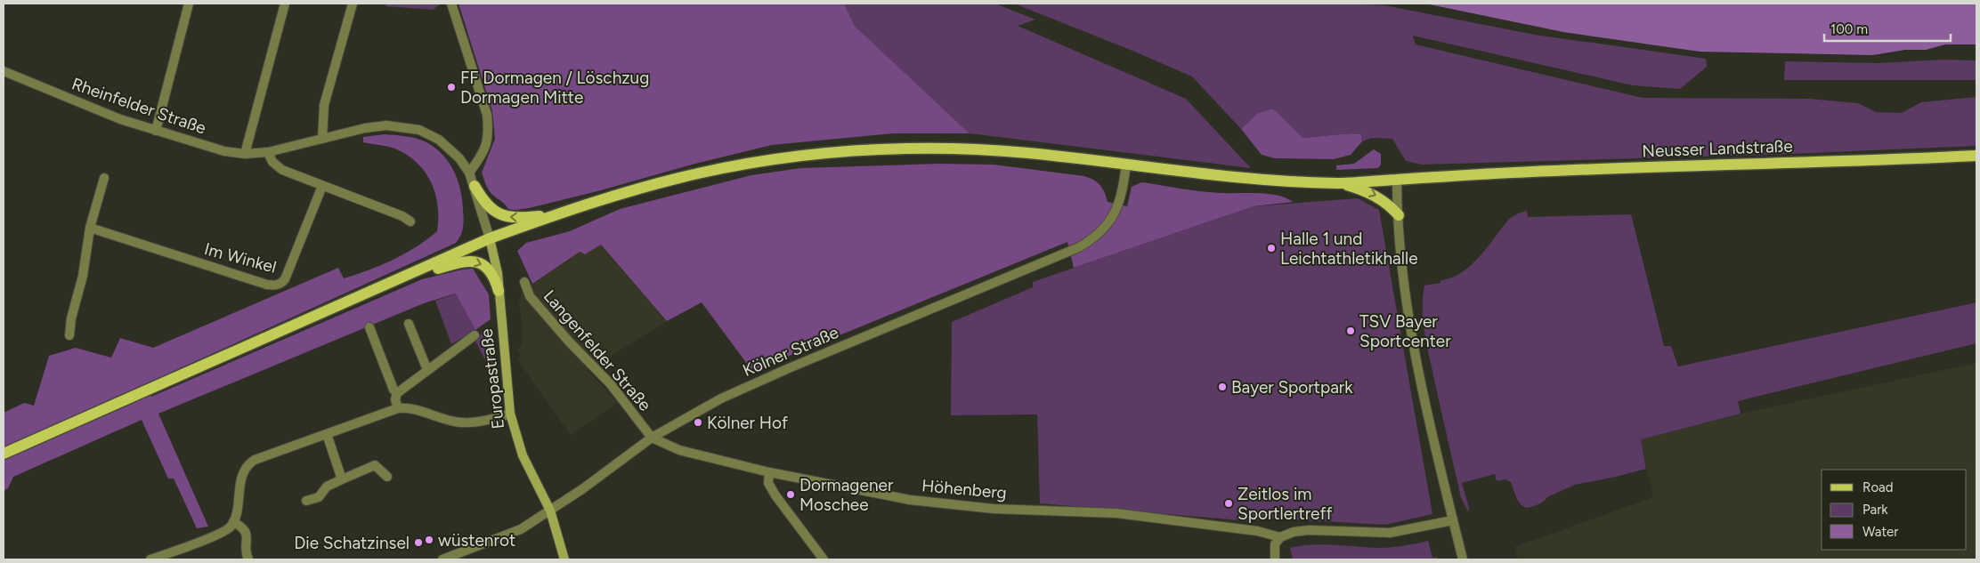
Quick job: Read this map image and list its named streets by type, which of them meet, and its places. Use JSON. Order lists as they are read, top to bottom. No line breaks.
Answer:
{"streets":{"main road":["Neusser Landstraße","Europastraße"],"street":["Rheinfelder Straße","Im Winkel","Langenfelder Straße","Kölner Straße","Höhenberg"]},"crossings":[["Rheinfelder Straße","Europastraße"],["Langenfelder Straße","Kölner Straße"],["Langenfelder Straße","Höhenberg"],["Kölner Straße","Europastraße"],["Kölner Straße","Höhenberg"]],"places":["FF Dormagen / Löschzug Dormagen Mitte","Halle 1 und Leichtathletikhalle","TSV Bayer Sportcenter","Bayer Sportpark","Kölner Hof","Dormagener Moschee","Zeitlos im Sportlertreff","wüstenrot","Die Schatzinsel"],"legend":["Road","Park","Water"],"scale_bar":"100 m"}
